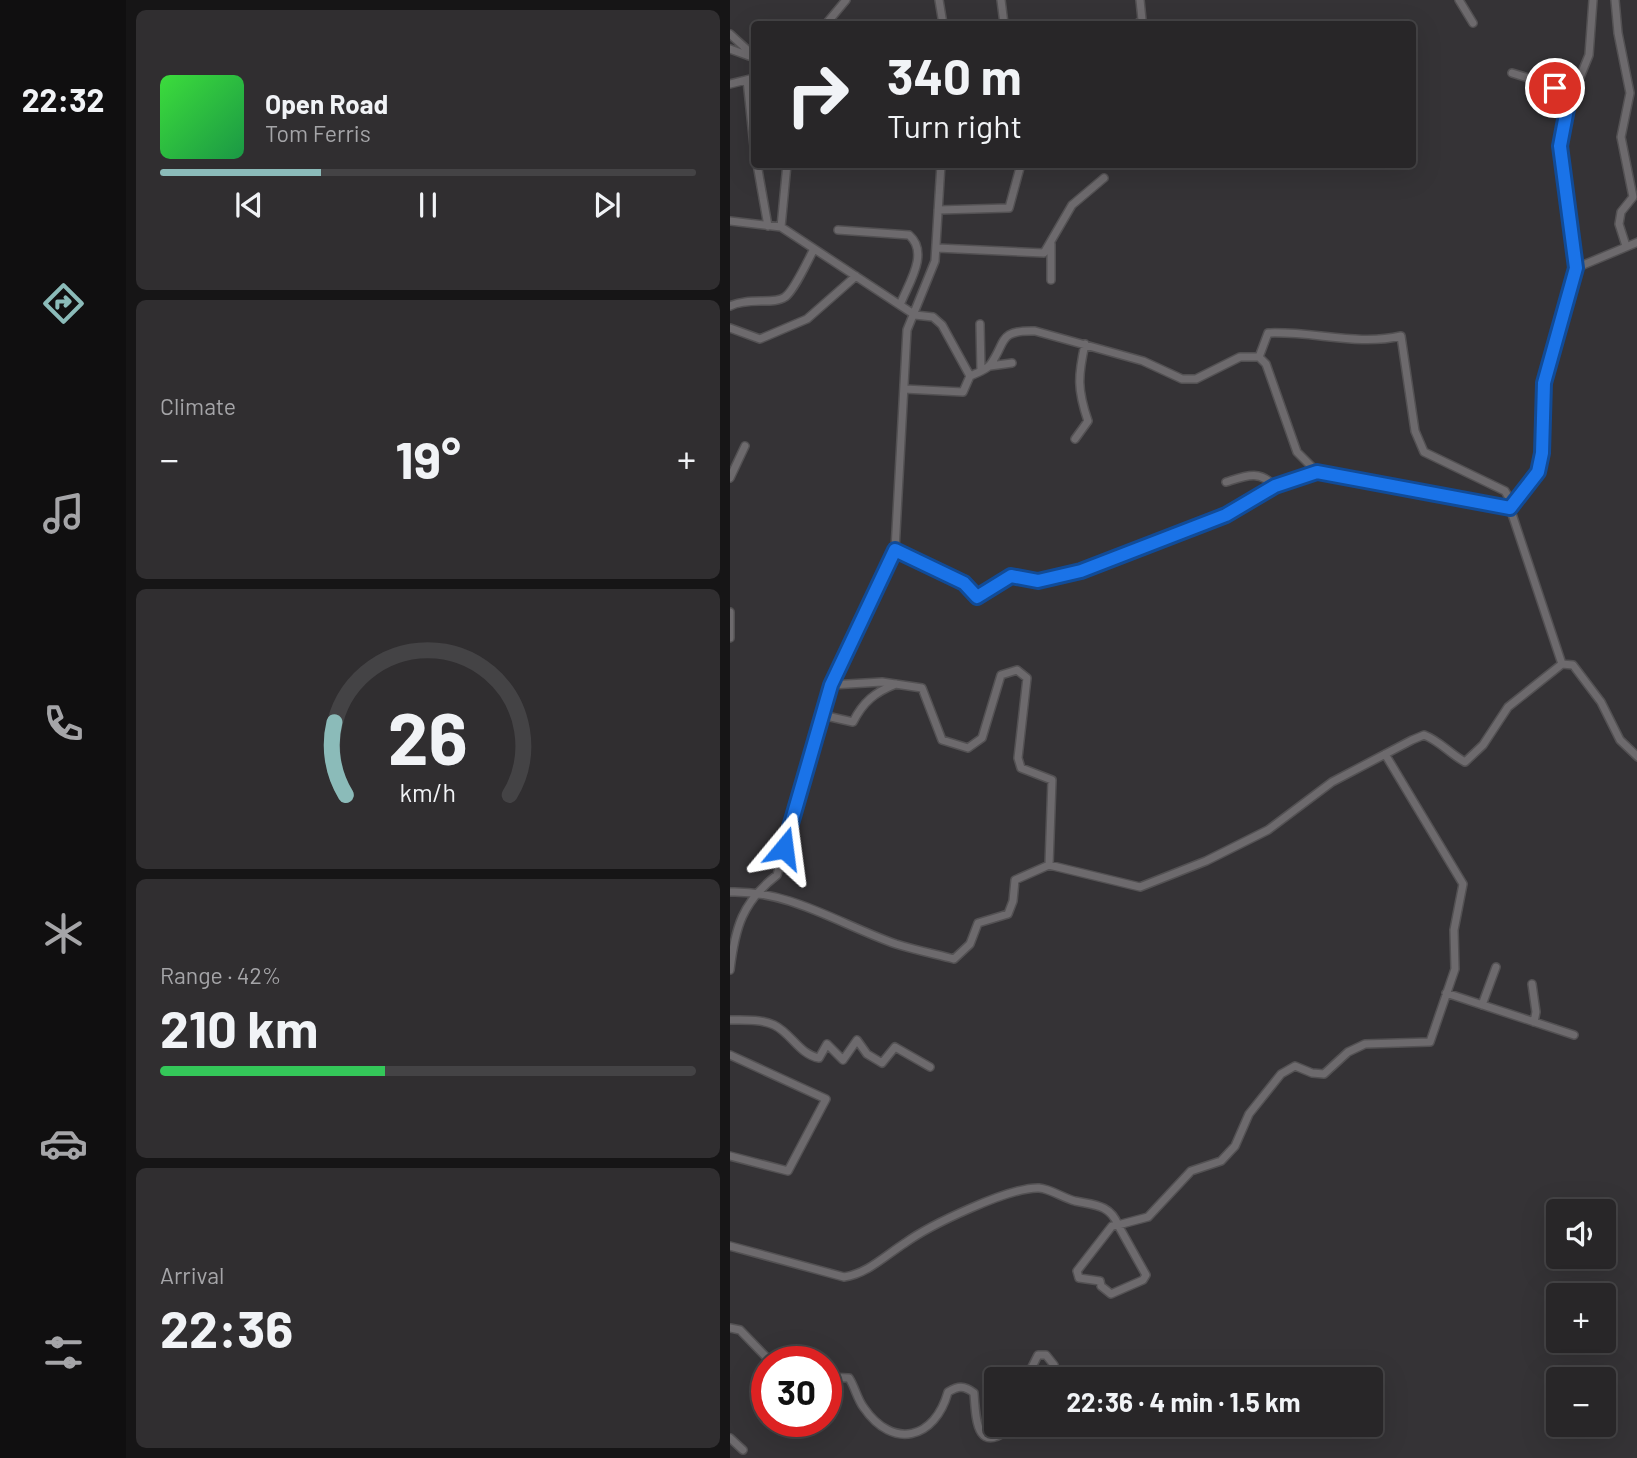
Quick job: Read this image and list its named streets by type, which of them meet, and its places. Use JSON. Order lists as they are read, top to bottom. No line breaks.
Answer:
{"page":{"tabs":"22:32","turn":["340 m","Turn right"],"song":["Open Road","Tom Ferris"],"tile":["Climate",["Range · 42%","210 km"],["Arrival","22:36"]],"heat":["−","19°","+"],"map_buttons":["+","−"],"limit":"30","trip":"22:36 · 4 min · 1.5 km","gauge":["26","km/h"]}}
